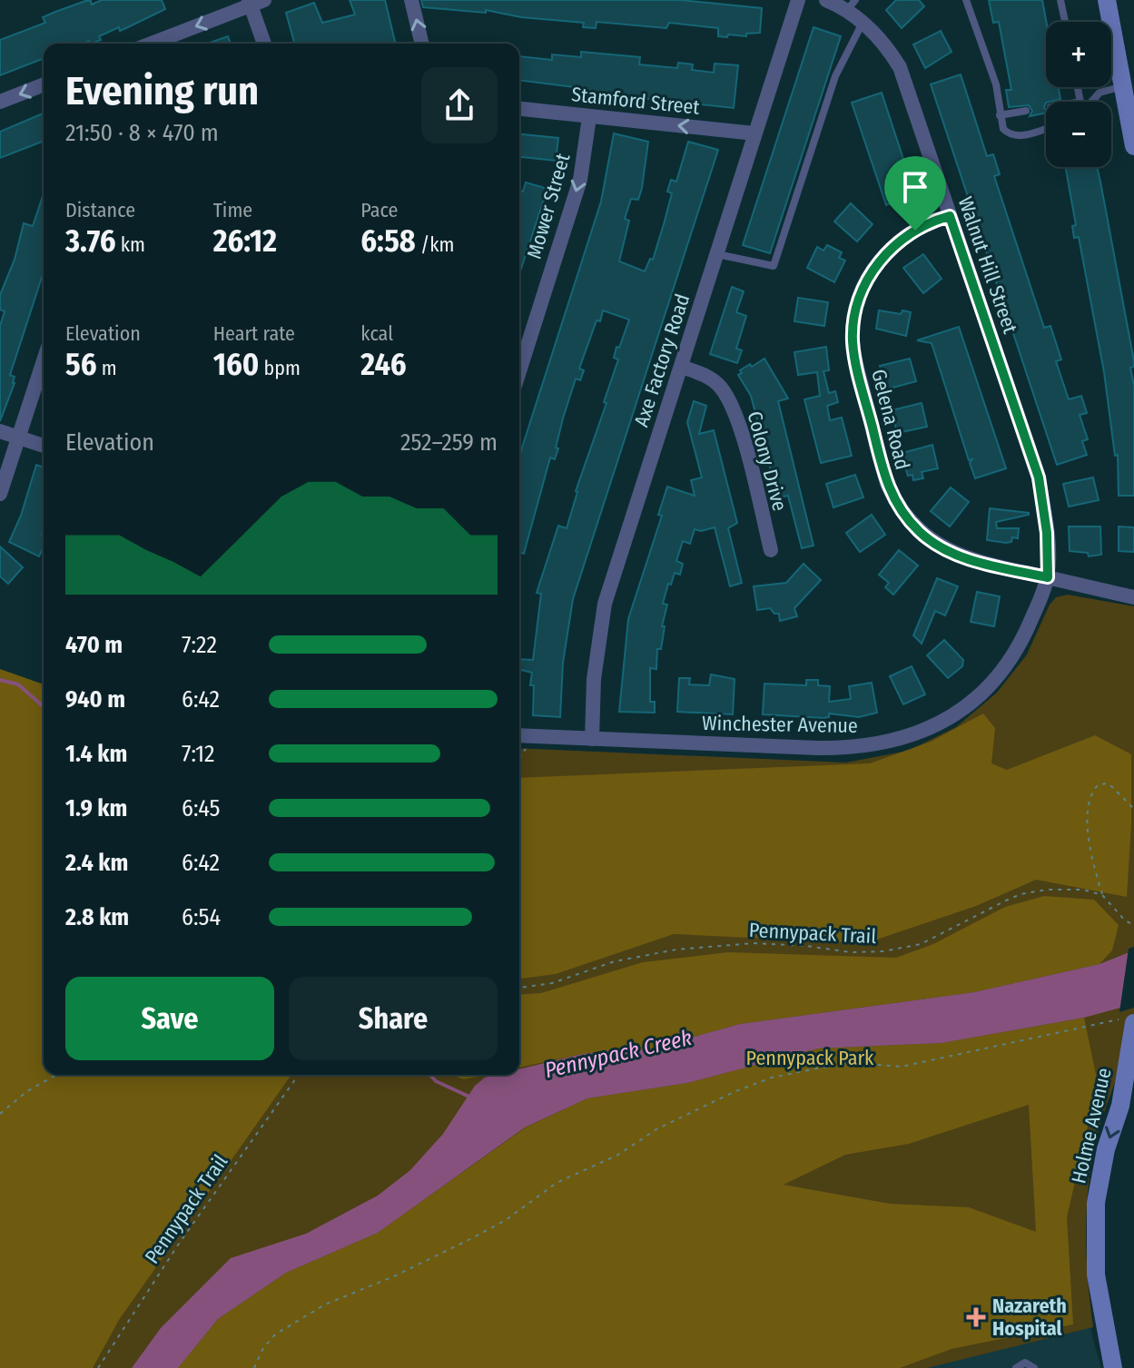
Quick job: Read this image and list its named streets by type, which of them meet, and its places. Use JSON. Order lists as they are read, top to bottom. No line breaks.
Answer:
{"streets":{"main road":["Holme Avenue"],"street":["Stamford Street","Mower Street","Walnut Hill Street","Axe Factory Road","Gelena Road","Colony Drive","Winchester Avenue"],"path":["Pennypack Trail"]},"crossings":[["Stamford Street","Mower Street"],["Stamford Street","Axe Factory Road"],["Walnut Hill Street","Gelena Road"],["Walnut Hill Street","Winchester Avenue"],["Axe Factory Road","Colony Drive"],["Axe Factory Road","Winchester Avenue"],["Gelena Road","Winchester Avenue"]],"one_way":["Stamford Street","Mower Street","Holme Avenue"],"water":["Pennypack Creek"],"parks":["Pennypack Park"],"places":{"health":["Nazareth Hospital"]},"page":{"map_buttons":["+","−"],"heading":["Evening run","21:50 · 8 × 470 m"],"stats":[["Distance","3.76 km"],["Time","26:12"],["Pace","6:58 /km"],["Elevation","56 m"],["Heart rate","160 bpm"],["kcal","246"]],"chart":["Elevation","252–259 m"],"list":[{"name":"470 m","note":"7:22"},{"name":"940 m","note":"6:42"},{"name":"1.4 km","note":"7:12"},{"name":"1.9 km","note":"6:45"},{"name":"2.4 km","note":"6:42"},{"name":"2.8 km","note":"6:54"}],"buttons":["Save","Share"]}}
